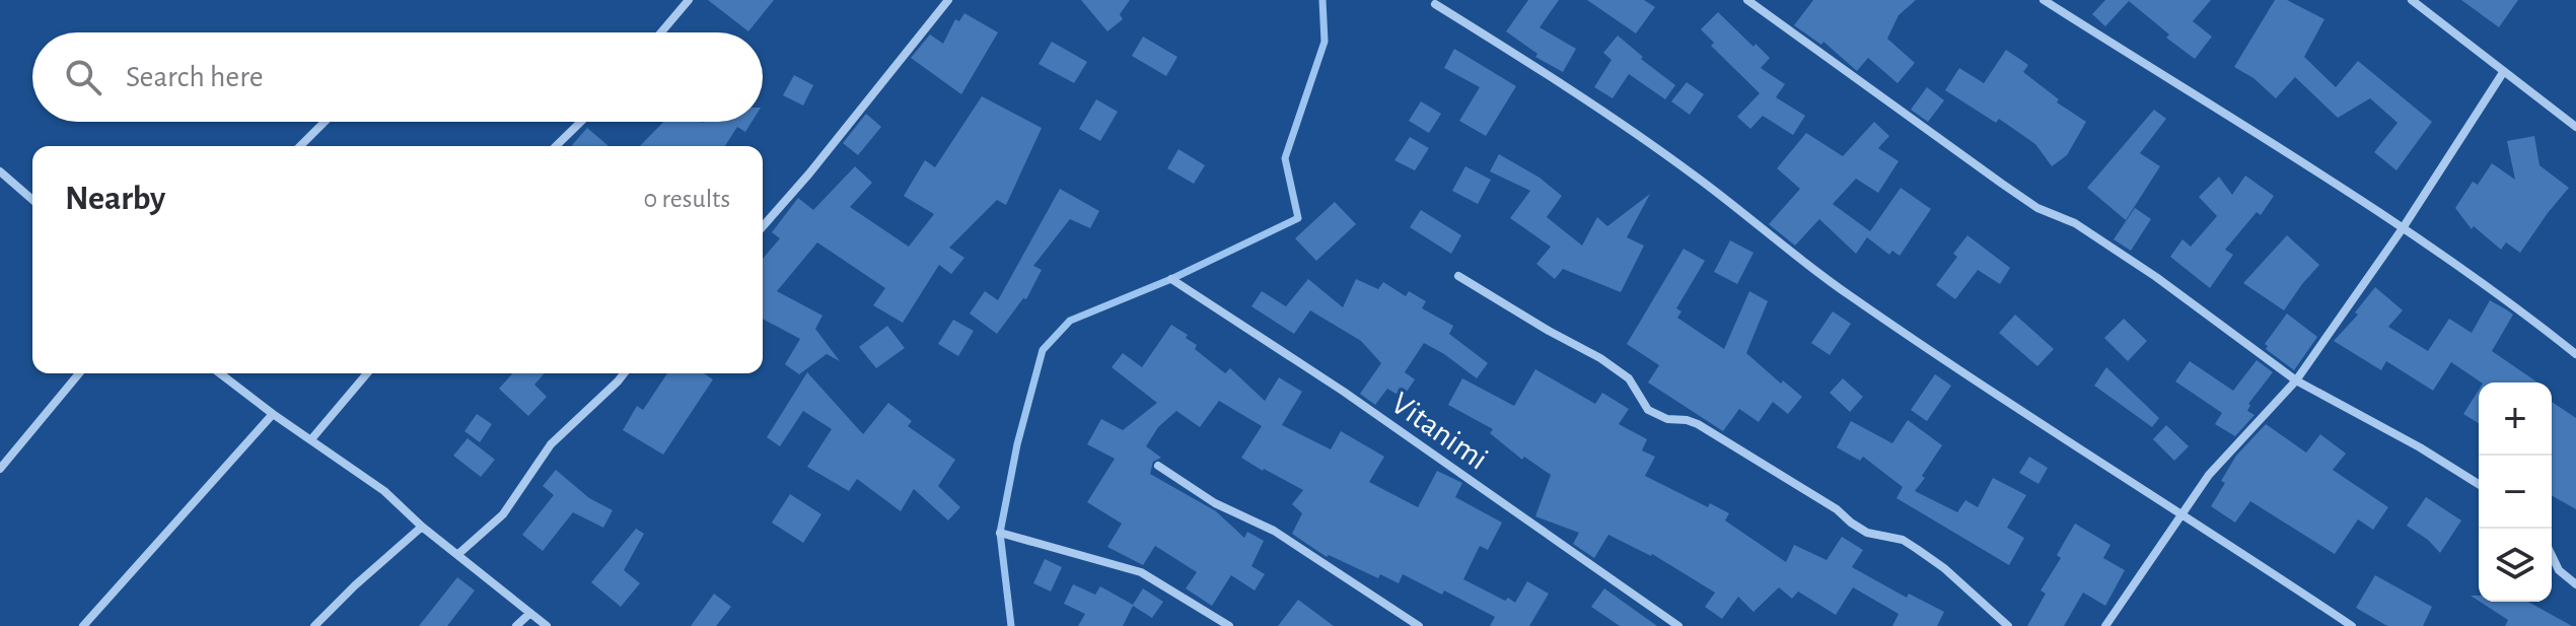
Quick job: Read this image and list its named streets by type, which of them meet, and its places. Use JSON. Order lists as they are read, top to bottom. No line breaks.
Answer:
{"streets":{"street":["Vitanimi"]},"page":{"search":"Search here","heading":["Nearby","0 results"],"map_buttons":["+","−"]}}
